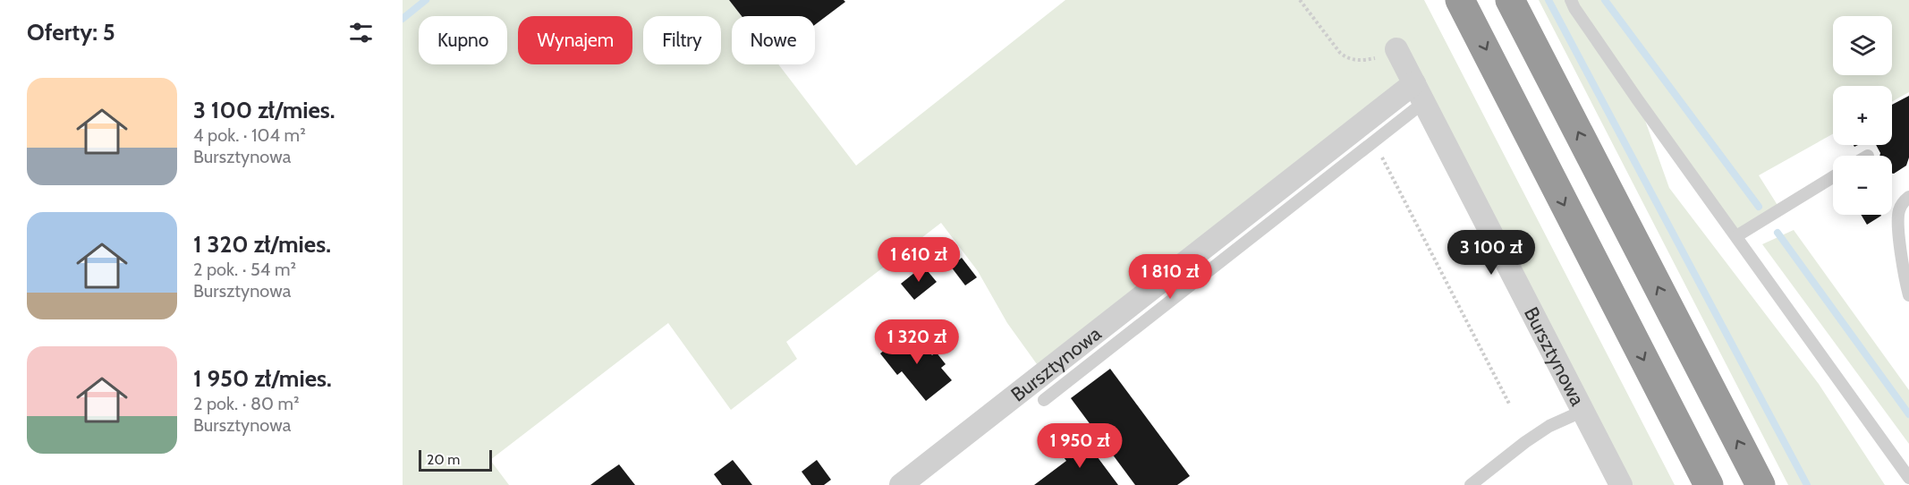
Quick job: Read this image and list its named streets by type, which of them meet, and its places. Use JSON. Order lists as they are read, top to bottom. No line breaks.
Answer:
{"streets":{"street":["Bursztynowa"]},"scale_bar":"20 m","page":{"heading":"Oferty: 5","map_buttons":["+","−"],"chip":["Kupno","Wynajem","Filtry","Nowe"],"list":[{"name":"3 100 zł/mies.","note":"4 pok. · 104 m² · Bursztynowa"},{"name":"1 320 zł/mies.","note":"2 pok. · 54 m² · Bursztynowa"},{"name":"1 950 zł/mies.","note":"2 pok. · 80 m² · Bursztynowa"}],"price":["3 100 zł","1 610 zł","1 810 zł","1 320 zł","1 950 zł"],"scale":"20 m"}}
